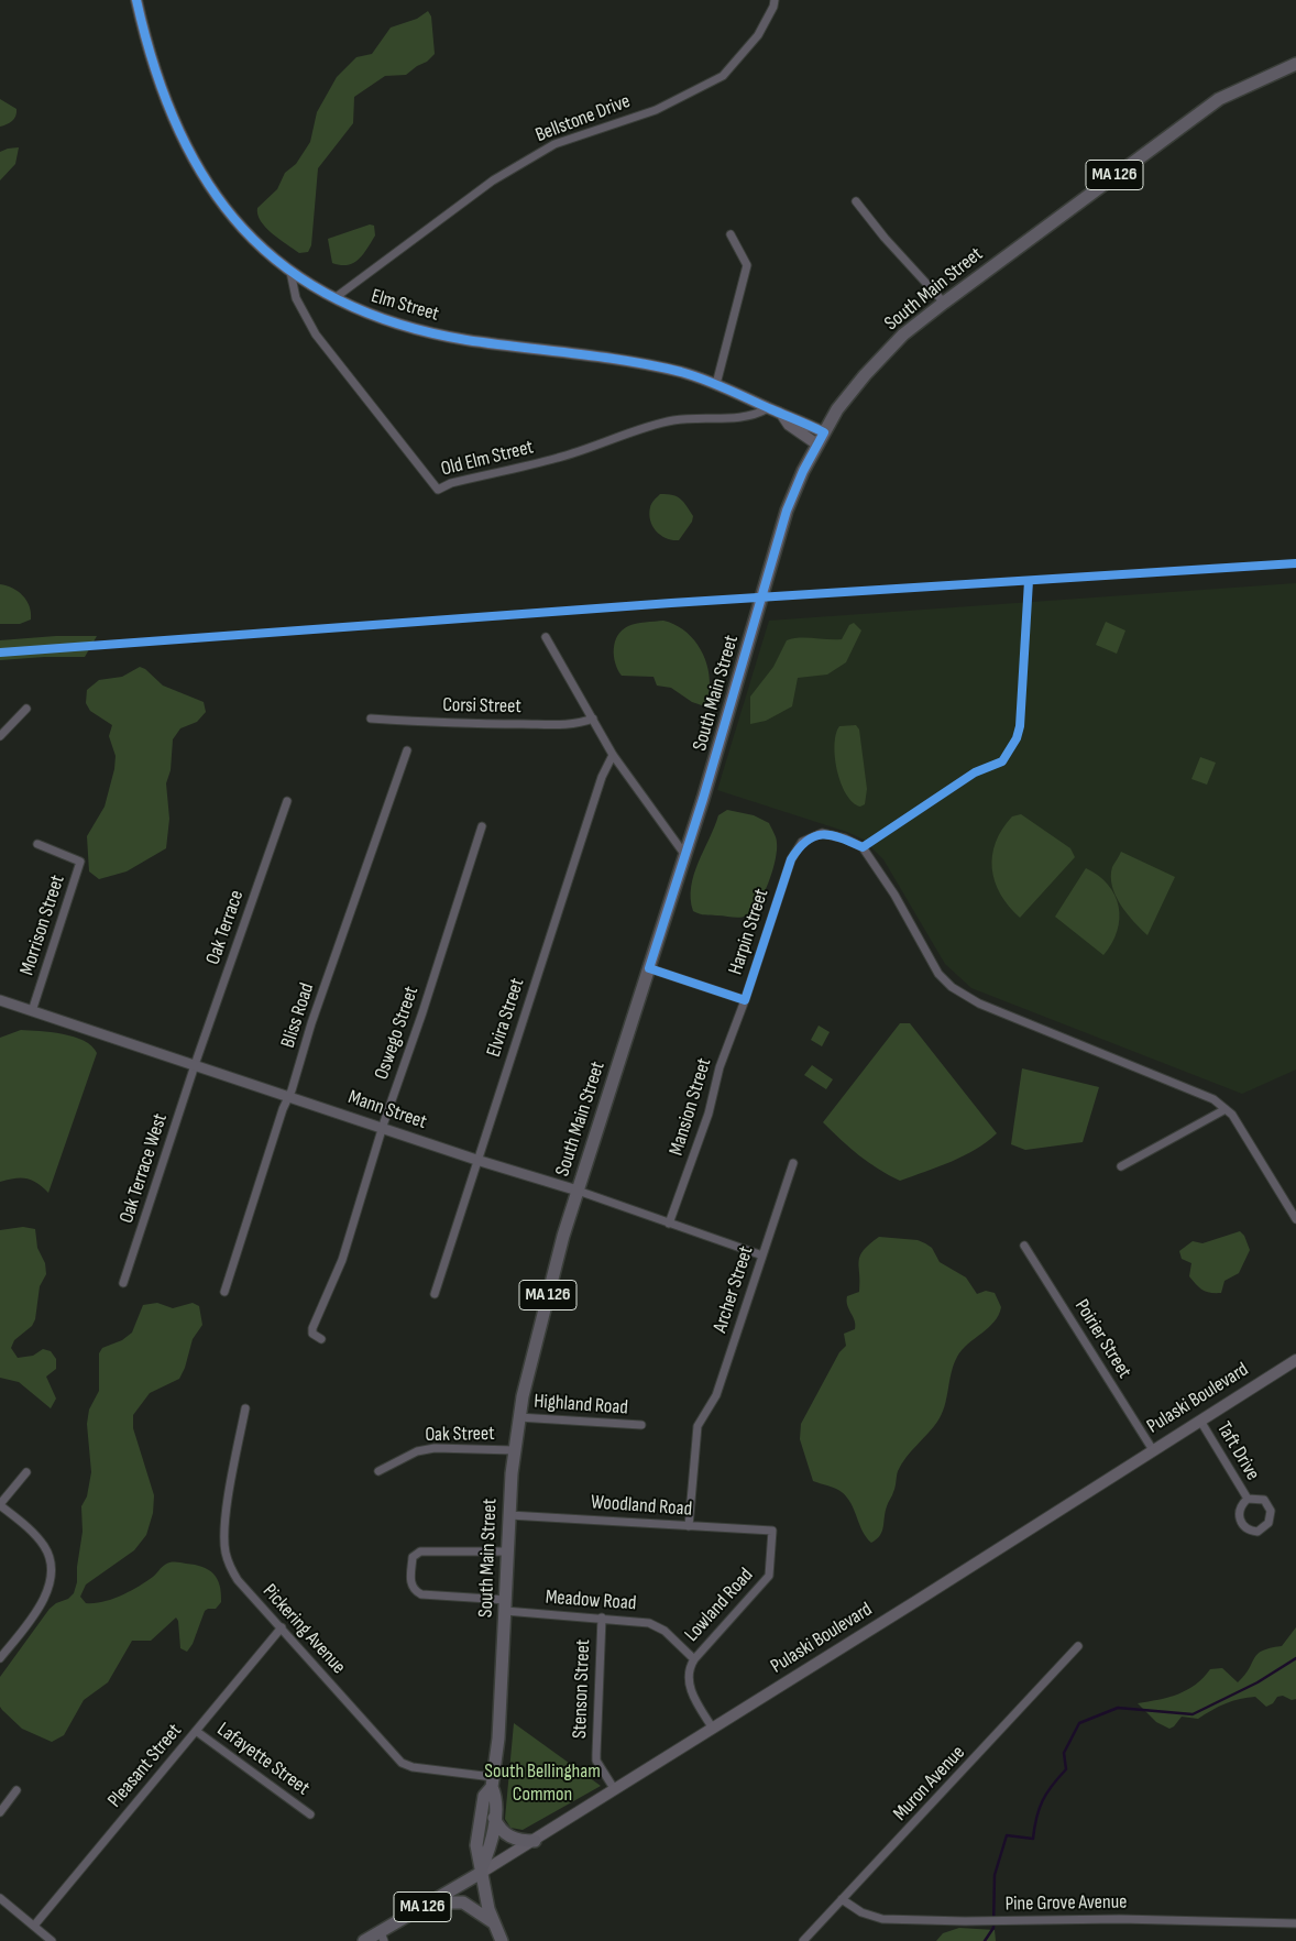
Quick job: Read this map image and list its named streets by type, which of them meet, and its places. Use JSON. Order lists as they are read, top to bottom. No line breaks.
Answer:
{"streets":{"main road":["MA 126","South Main Street","Elm Street","Pulaski Boulevard"],"street":["Bellstone Drive","Old Elm Street","Corsi Street","Morrison Street","Oak Terrace","Harpin Street","Bliss Road","Elvira Street","Oswego Street","Mansion Street","Mann Street","Oak Terrace West","Archer Street","Poirier Street","Highland Road","Oak Street","Taft Drive","Woodland Road","Meadow Road","Lowland Road","Pickering Avenue","Stenson Street","Lafayette Street","Pleasant Street","Muron Avenue","Pine Grove Avenue"]},"crossings":[["Bellstone Drive","Elm Street"],["South Main Street","Elm Street"],["South Main Street","Harpin Street"],["South Main Street","Mann Street"],["South Main Street","Pulaski Boulevard"],["South Main Street","Highland Road"],["South Main Street","Oak Street"],["South Main Street","Woodland Road"],["South Main Street","Meadow Road"],["South Main Street","Pickering Avenue"],["Elm Street","Old Elm Street"],["Morrison Street","Mann Street"],["Oak Terrace","Mann Street"],["Oak Terrace","Oak Terrace West"],["Harpin Street","Mansion Street"],["Bliss Road","Mann Street"],["Elvira Street","Mann Street"],["Oswego Street","Mann Street"],["Mansion Street","Mann Street"],["Mann Street","Oak Terrace West"],["Mann Street","Archer Street"],["Archer Street","Woodland Road"],["Poirier Street","Pulaski Boulevard"],["Pulaski Boulevard","Taft Drive"],["Pulaski Boulevard","Lowland Road"],["Pulaski Boulevard","Stenson Street"],["Woodland Road","Lowland Road"],["Meadow Road","Lowland Road"],["Meadow Road","Stenson Street"],["Pickering Avenue","Pleasant Street"],["Lafayette Street","Pleasant Street"],["Muron Avenue","Pine Grove Avenue"]],"parks":["South Bellingham Common"]}
